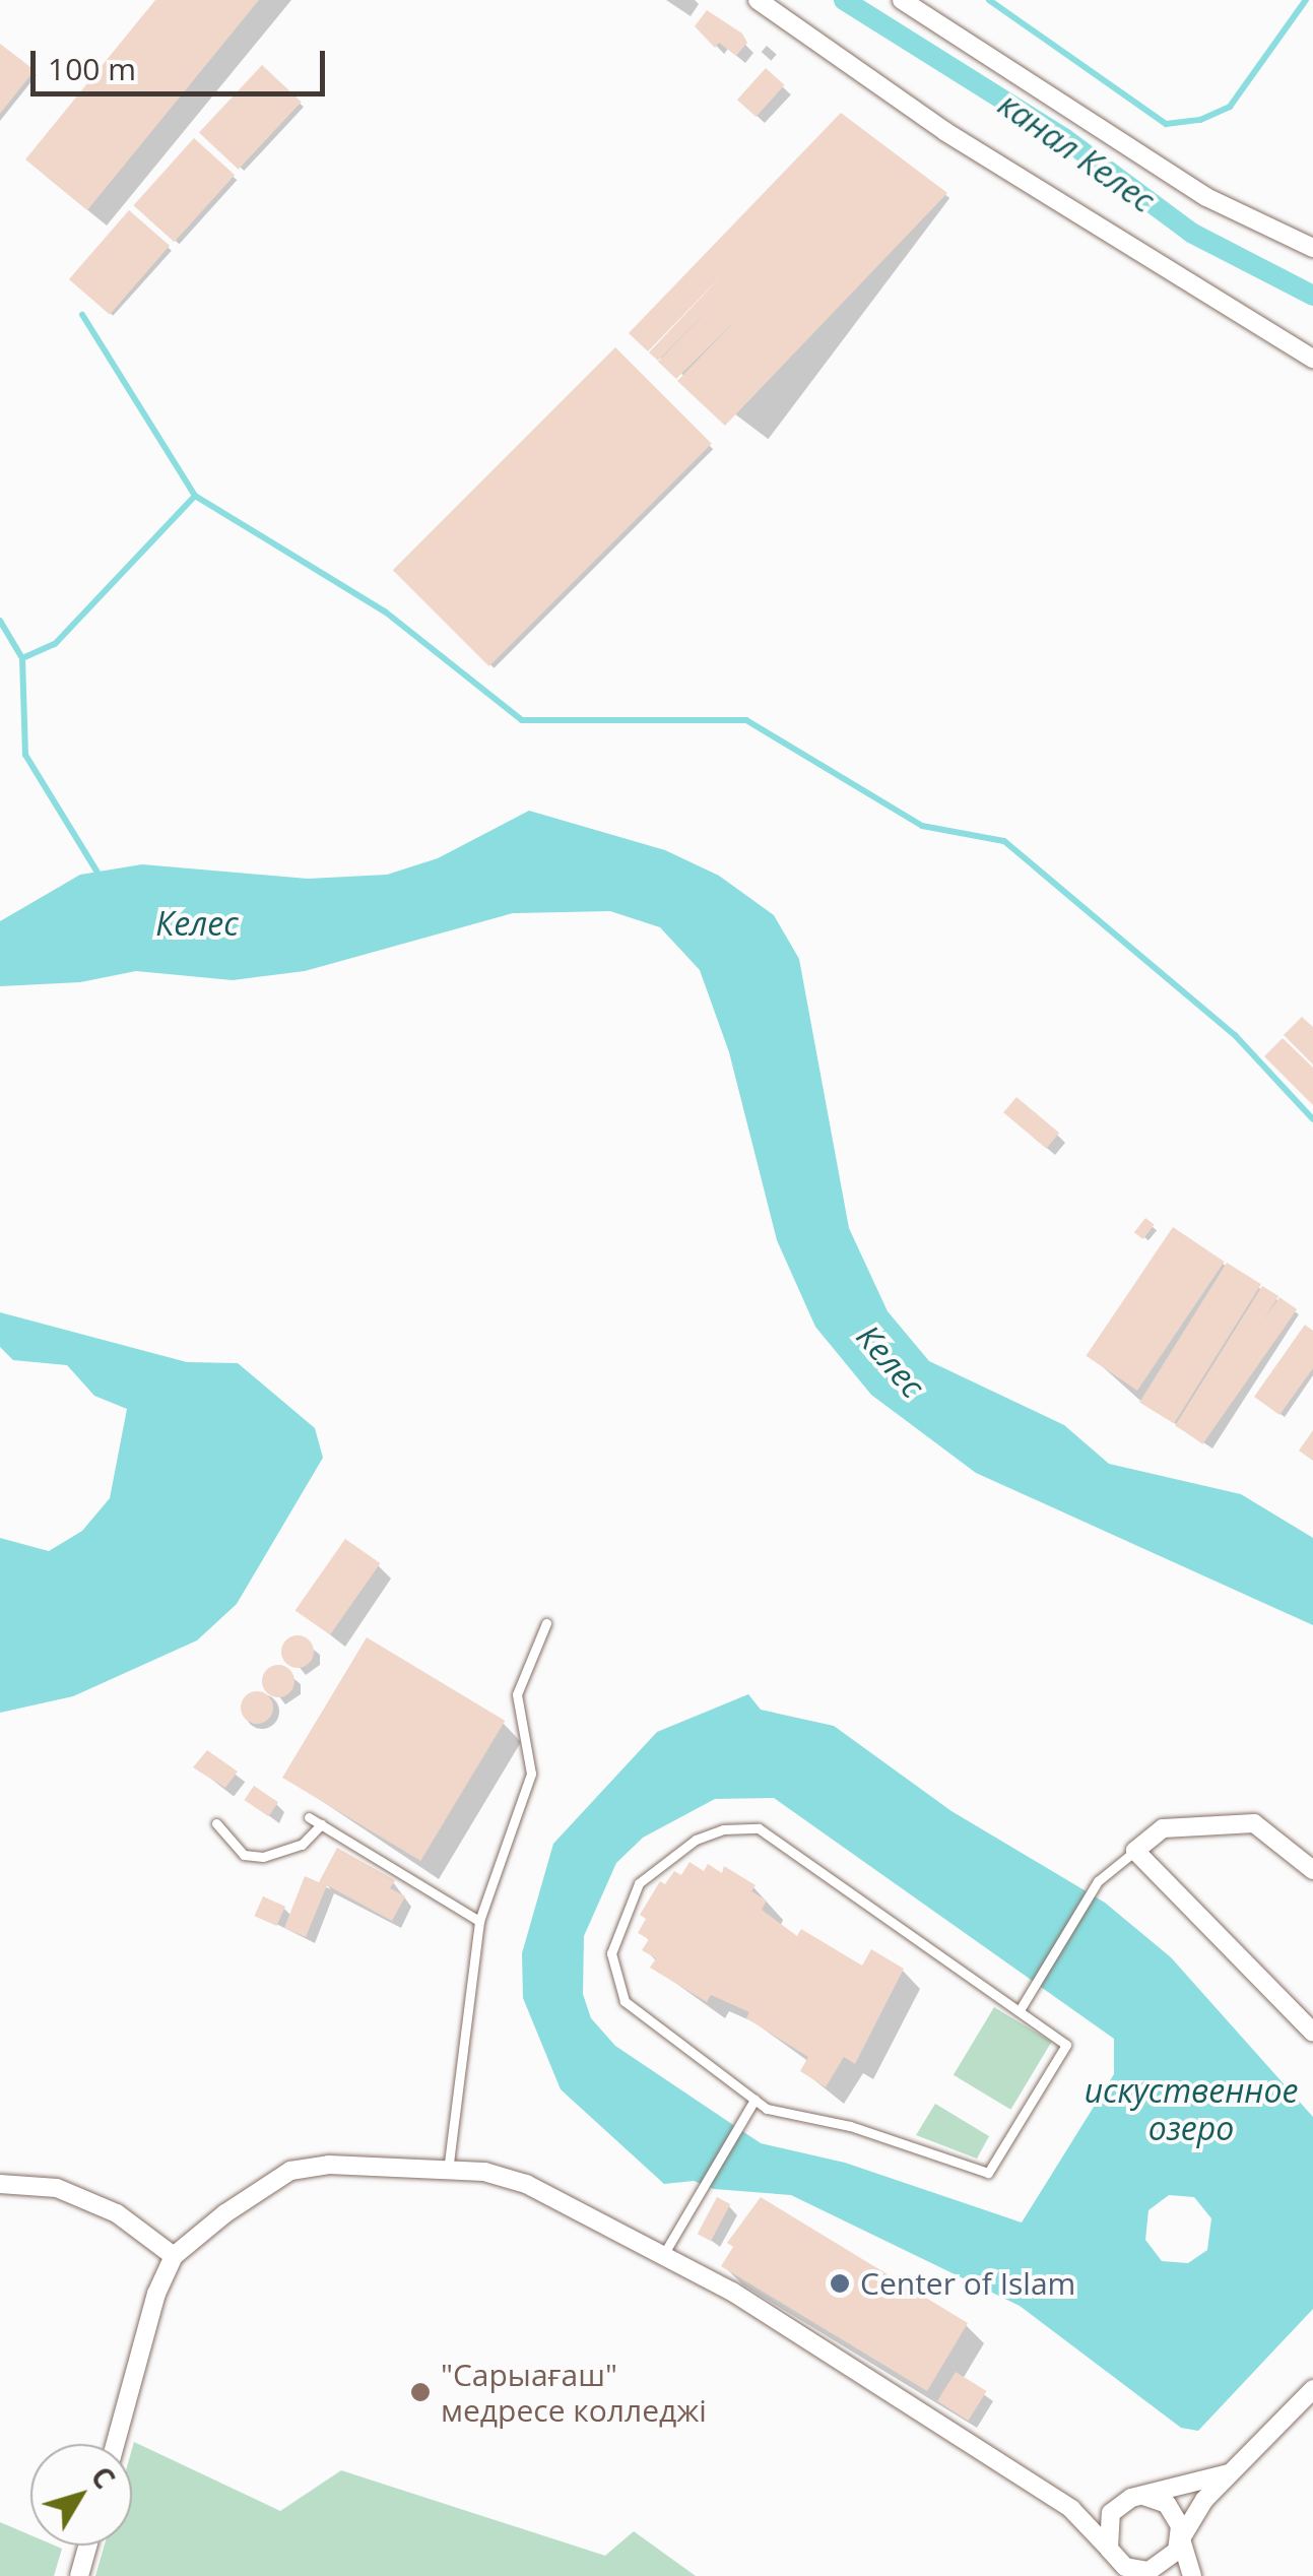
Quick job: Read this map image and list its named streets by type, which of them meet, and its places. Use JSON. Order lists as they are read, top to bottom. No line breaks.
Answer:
{"water":["канал Келес","Келес","искуственное озеро"],"places":["Center of Islam","\"Сарыағаш\" медресе колледжі"],"scale_bar":"100 m","north":"top right"}
